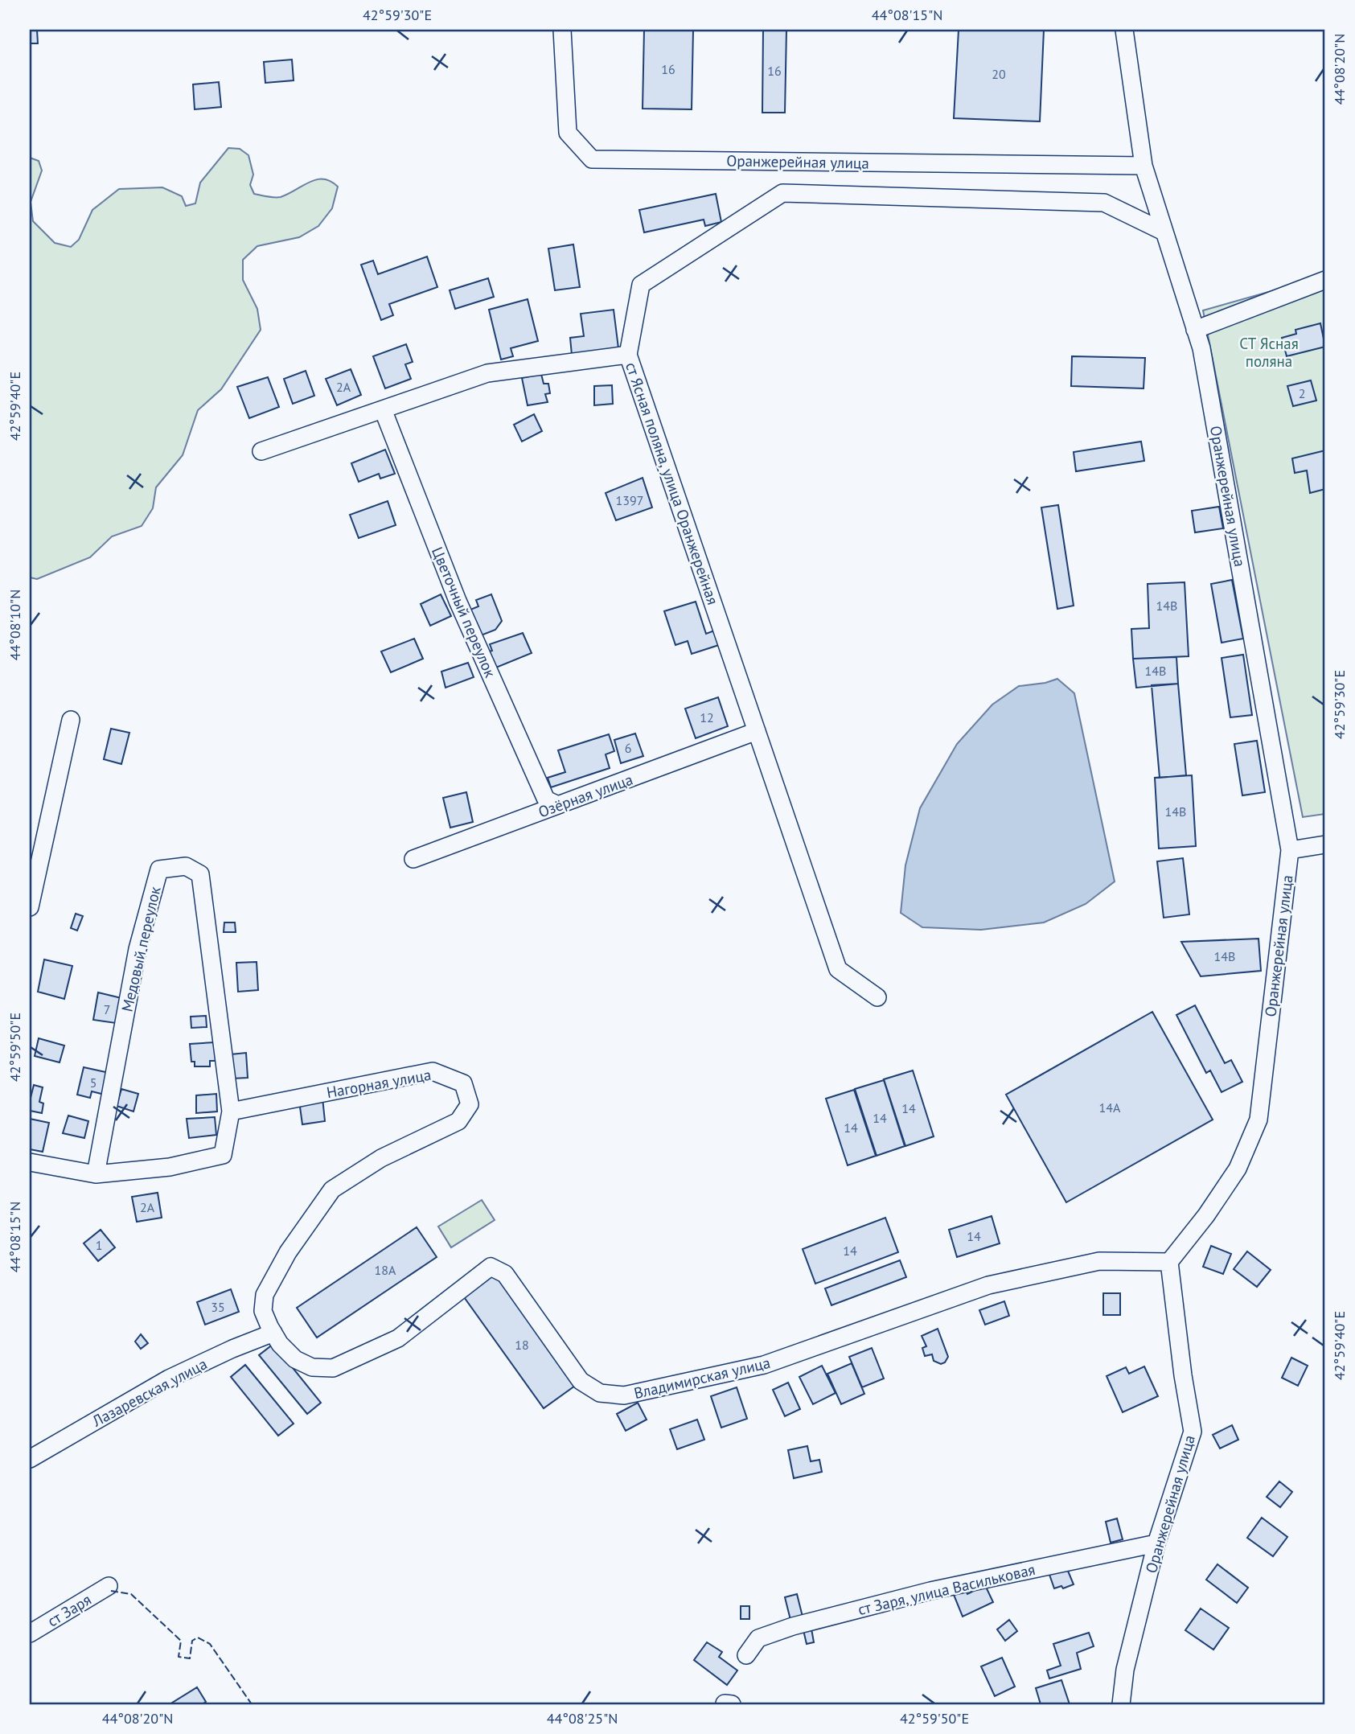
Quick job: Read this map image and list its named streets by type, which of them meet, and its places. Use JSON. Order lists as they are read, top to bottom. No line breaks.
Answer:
{"streets":{"street":["Оранжерейная улица","ст Ясная поляна, улица Оранжерейная","Цветочный переулок","Озёрная улица","Медовый переулок","Нагорная улица","Владимирская улица","Лазаревская улица","ст Заря, улица Васильковая","ст Заря"]},"crossings":[["Оранжерейная улица","ст Ясная поляна, улица Оранжерейная"],["Оранжерейная улица","Владимирская улица"],["Оранжерейная улица","ст Заря, улица Васильковая"],["ст Ясная поляна, улица Оранжерейная","Озёрная улица"],["Цветочный переулок","Озёрная улица"],["Медовый переулок","Нагорная улица"],["Нагорная улица","Владимирская улица"],["Нагорная улица","Лазаревская улица"]],"parks":["СТ Ясная поляна"],"house_numbers":["16","16","20","2А","2","1397","14В","14В","12","6","14В","14В","7","5","14А","14","14","14","2А","14","1","14","18А","35","18"],"coordinates":["42°59'30\"E","44°08'15\"N","44°08'20\"N","42°59'40\"E","44°08'10\"N","42°59'50\"E","44°08'25\"N"]}
